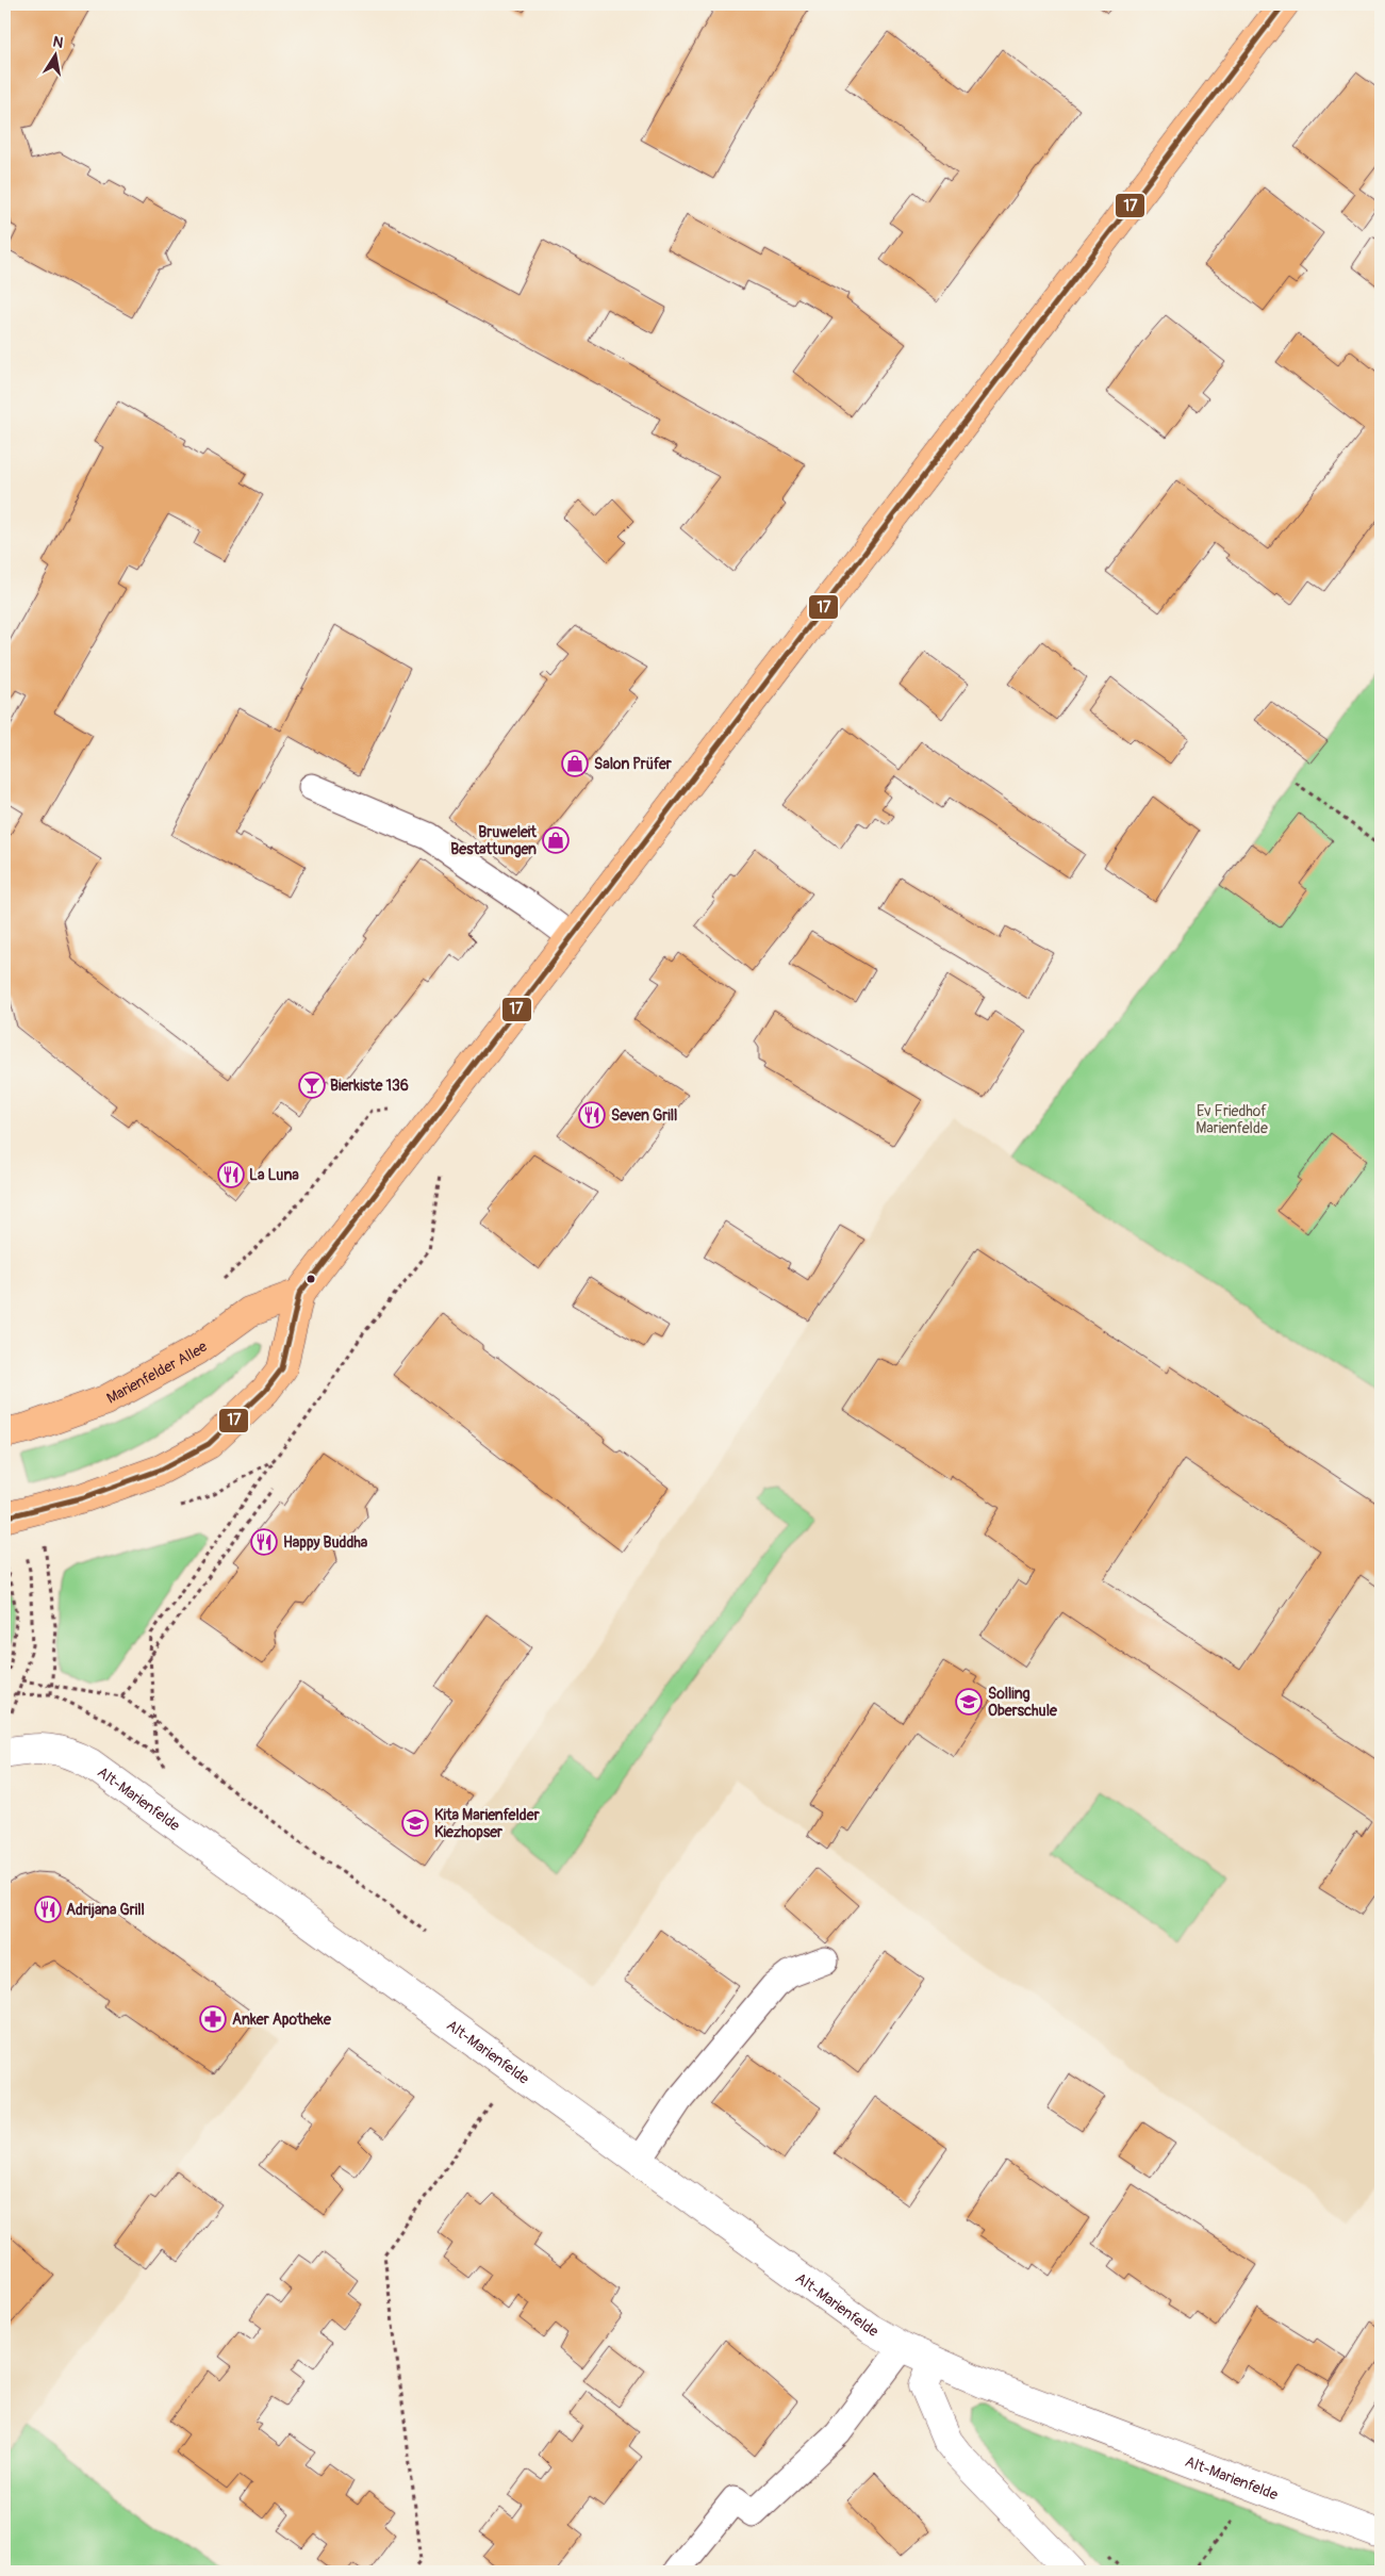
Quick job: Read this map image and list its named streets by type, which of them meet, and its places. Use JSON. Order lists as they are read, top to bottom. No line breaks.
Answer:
{"streets":{"main road":["Marienfelder Allee"],"street":["Alt-Marienfelde"]},"parks":["Ev Friedhof Marienfelde"],"places":{"shop":["Salon Prüfer","Bruweleit Bestattungen"],"bar":["Bierkiste 136"],"restaurant":["Seven Grill","La Luna","Happy Buddha","Adrijana Grill"],"school or university":["Solling Oberschule","Kita Marienfelder Kiezhopser"],"pharmacy":["Anker Apotheke"]},"lines":["transit line 17"],"north":"top"}
